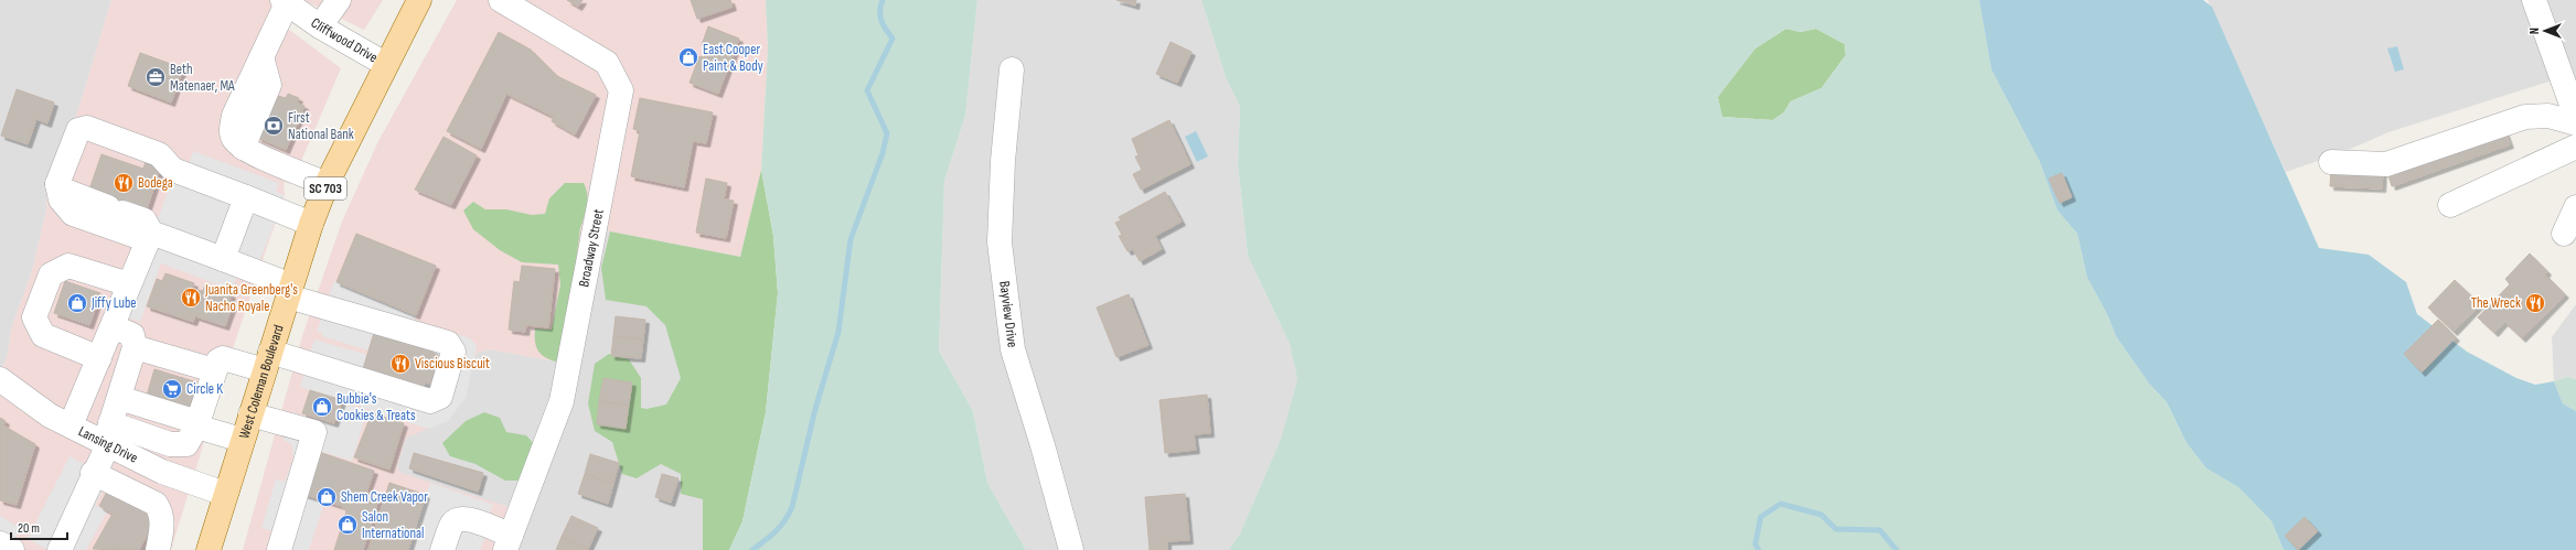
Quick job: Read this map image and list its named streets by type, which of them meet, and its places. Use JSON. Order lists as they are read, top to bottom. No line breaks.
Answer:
{"streets":{"main road":["SC 703","West Coleman Boulevard"],"street":["Cliffwood Drive","Broadway Street","Bayview Drive","Lansing Drive"]},"crossings":[["Cliffwood Drive","West Coleman Boulevard"],["West Coleman Boulevard","Lansing Drive"]],"places":{"shop":["East Cooper Paint & Body","Jiffy Lube","Bubbie's Cookies & Treats","Shem Creek Vapor","Salon International"],"office":["Beth Matenaer, MA"],"bank":["First National Bank"],"restaurant":["Bodega","Juanita Greenberg's Nacho Royale","The Wreck","Viscious Biscuit"],"supermarket":["Circle K"]},"scale_bar":"20 m","north":"left"}
